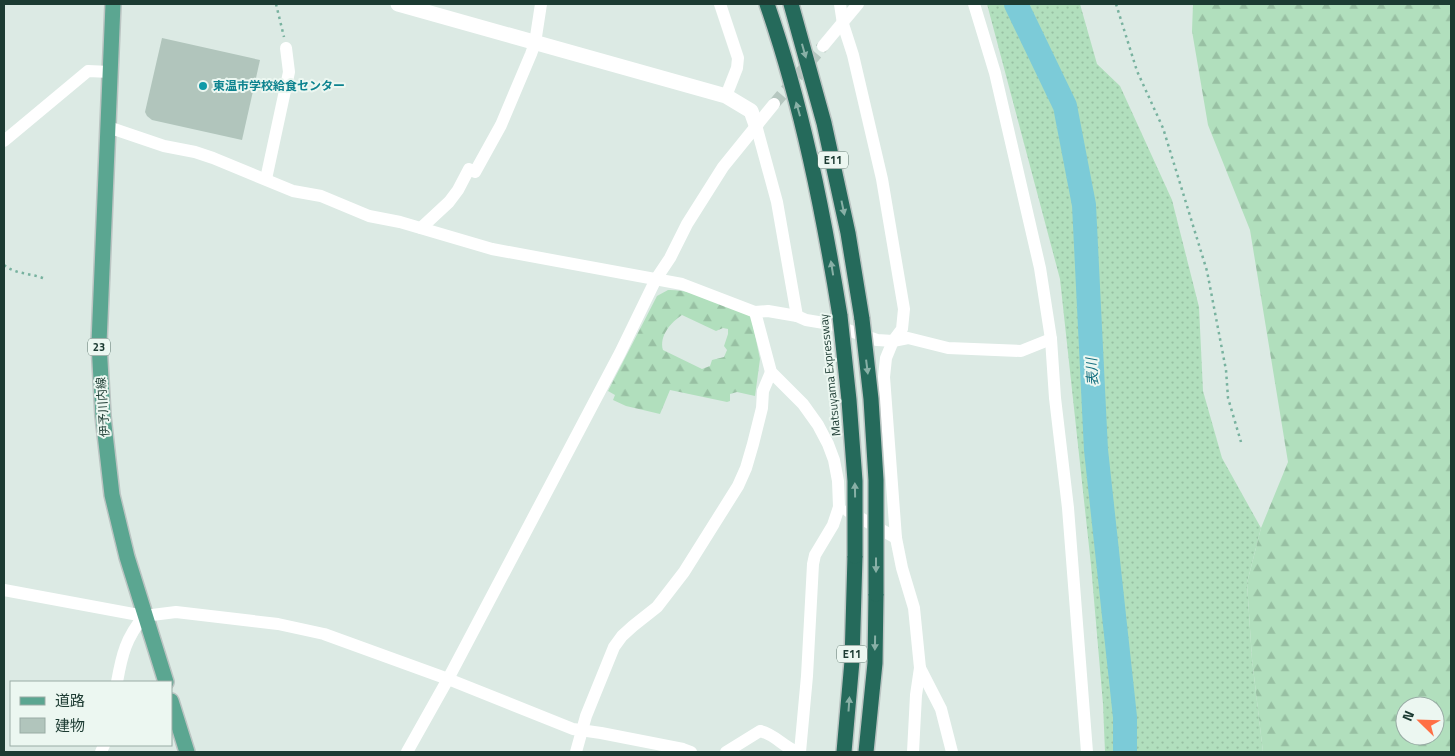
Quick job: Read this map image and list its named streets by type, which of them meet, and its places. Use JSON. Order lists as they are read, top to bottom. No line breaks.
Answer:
{"streets":{"highway":["E11","Matsuyama Expressway"],"main road":["23","伊予川内線"]},"water":["表川"],"places":["東温市学校給食センター"],"legend":["道路","建物"],"north":"top left"}
